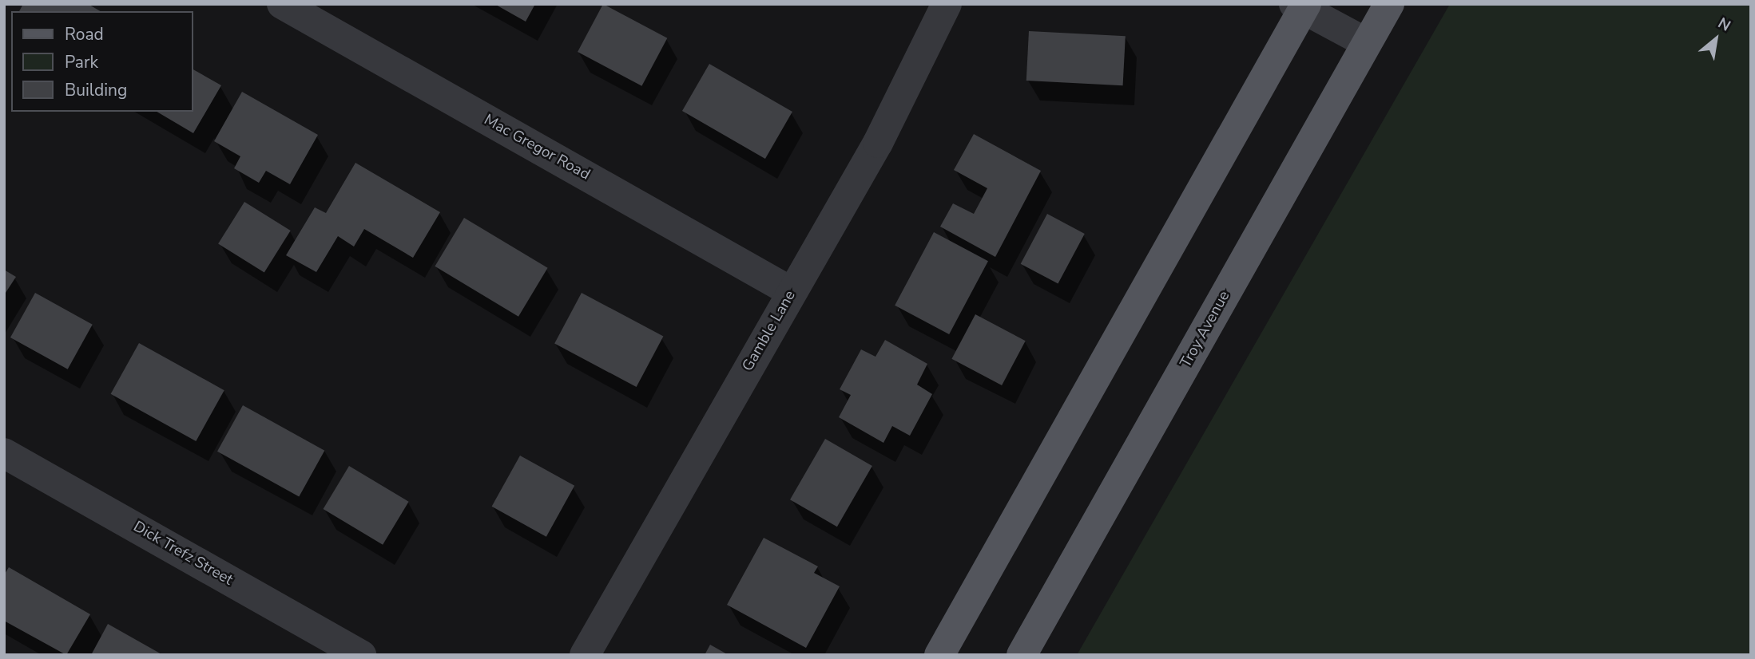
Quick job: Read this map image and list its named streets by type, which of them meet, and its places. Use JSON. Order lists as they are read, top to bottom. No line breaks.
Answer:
{"streets":{"main road":["Troy Avenue"],"street":["Mac Gregor Road","Gamble Lane","Dick Trefz Street"]},"crossings":[["Mac Gregor Road","Gamble Lane"]],"legend":["Road","Park","Building"],"north":"top right"}
